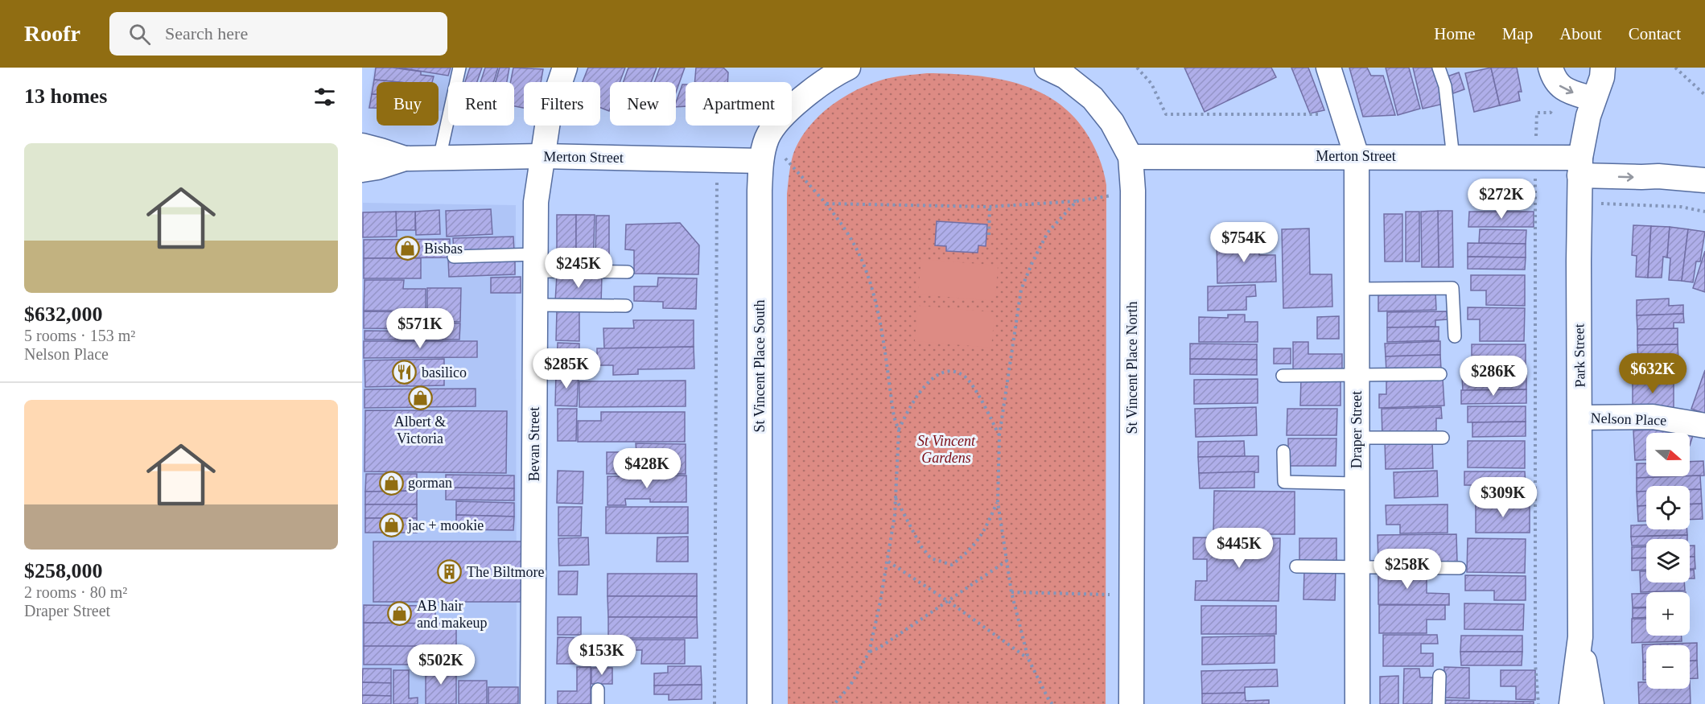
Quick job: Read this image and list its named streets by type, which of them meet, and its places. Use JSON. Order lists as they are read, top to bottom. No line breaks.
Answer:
{"streets":{"street":["Merton Street","Park Street","St Vincent Place South","St Vincent Place North","Nelson Place","Draper Street","Bevan Street"]},"crossings":[["Merton Street","Park Street"],["Merton Street","St Vincent Place South"],["Merton Street","St Vincent Place North"],["Merton Street","Draper Street"],["Merton Street","Bevan Street"],["Park Street","Nelson Place"]],"parks":["St Vincent Gardens"],"places":{"shop":["Bisbas","Albert & Victoria","gorman","jac + mookie","AB hair and makeup"],"restaurant":["basilico"],"building":["The Biltmore"]},"north":"right","page":{"header":"Roofr","search":"Search here","nav":["Home","Map","About","Contact"],"heading":"13 homes","chip":["Buy","Rent","Filters","New","Apartment"],"list":[{"name":"$632,000","note":"5 rooms · 153 m² · Nelson Place"},{"name":"$258,000","note":"2 rooms · 80 m² · Draper Street"}],"price":["$272K","$754K","$245K","$571K","$285K","$632K","$286K","$428K","$309K","$445K","$258K","$153K","$502K"],"map_buttons":["+","−"]}}
